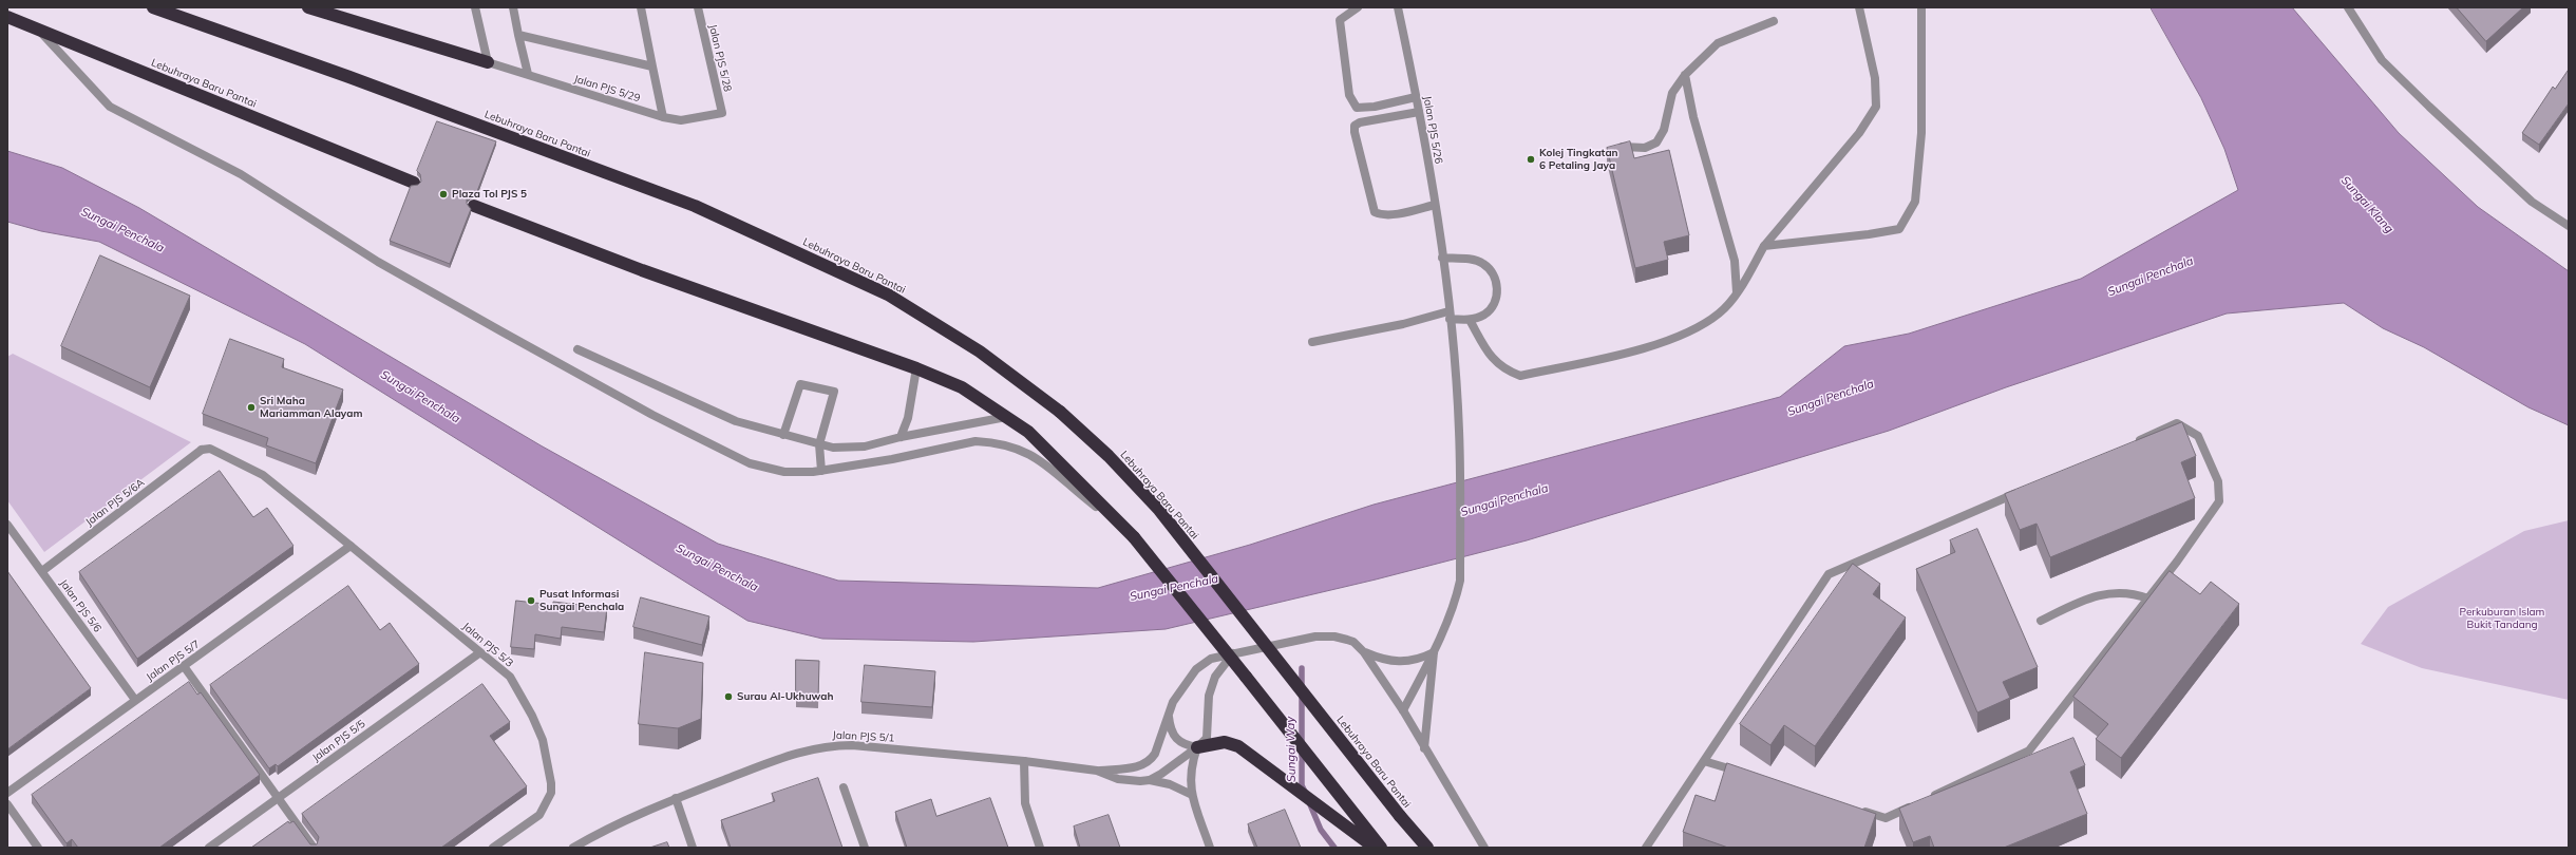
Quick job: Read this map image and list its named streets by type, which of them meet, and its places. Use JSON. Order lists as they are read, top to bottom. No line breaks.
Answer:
{"streets":{"highway":["Lebuhraya Baru Pantai"],"street":["Jalan PJS 5/28","Jalan PJS 5/29","Jalan PJS 5/26","Jalan PJS 5/6A","Jalan PJS 5/6","Jalan PJS 5/3","Jalan PJS 5/7","Jalan PJS 5/1","Jalan PJS 5/5"]},"crossings":[["Jalan PJS 5/28","Jalan PJS 5/29"],["Jalan PJS 5/6A","Jalan PJS 5/6"],["Jalan PJS 5/6A","Jalan PJS 5/3"],["Jalan PJS 5/6","Jalan PJS 5/7"],["Jalan PJS 5/3","Jalan PJS 5/7"],["Jalan PJS 5/3","Jalan PJS 5/5"]],"water":["Sungai Klang","Sungai Penchala","Sungai Way"],"parks":["Perkuburan Islam Bukit Tandang"],"places":["Kolej Tingkatan 6 Petaling Jaya","Plaza Tol PJS 5","Sri Maha Mariamman Alayam","Pusat Informasi Sungai Penchala","Surau Al-Ukhuwah"]}
